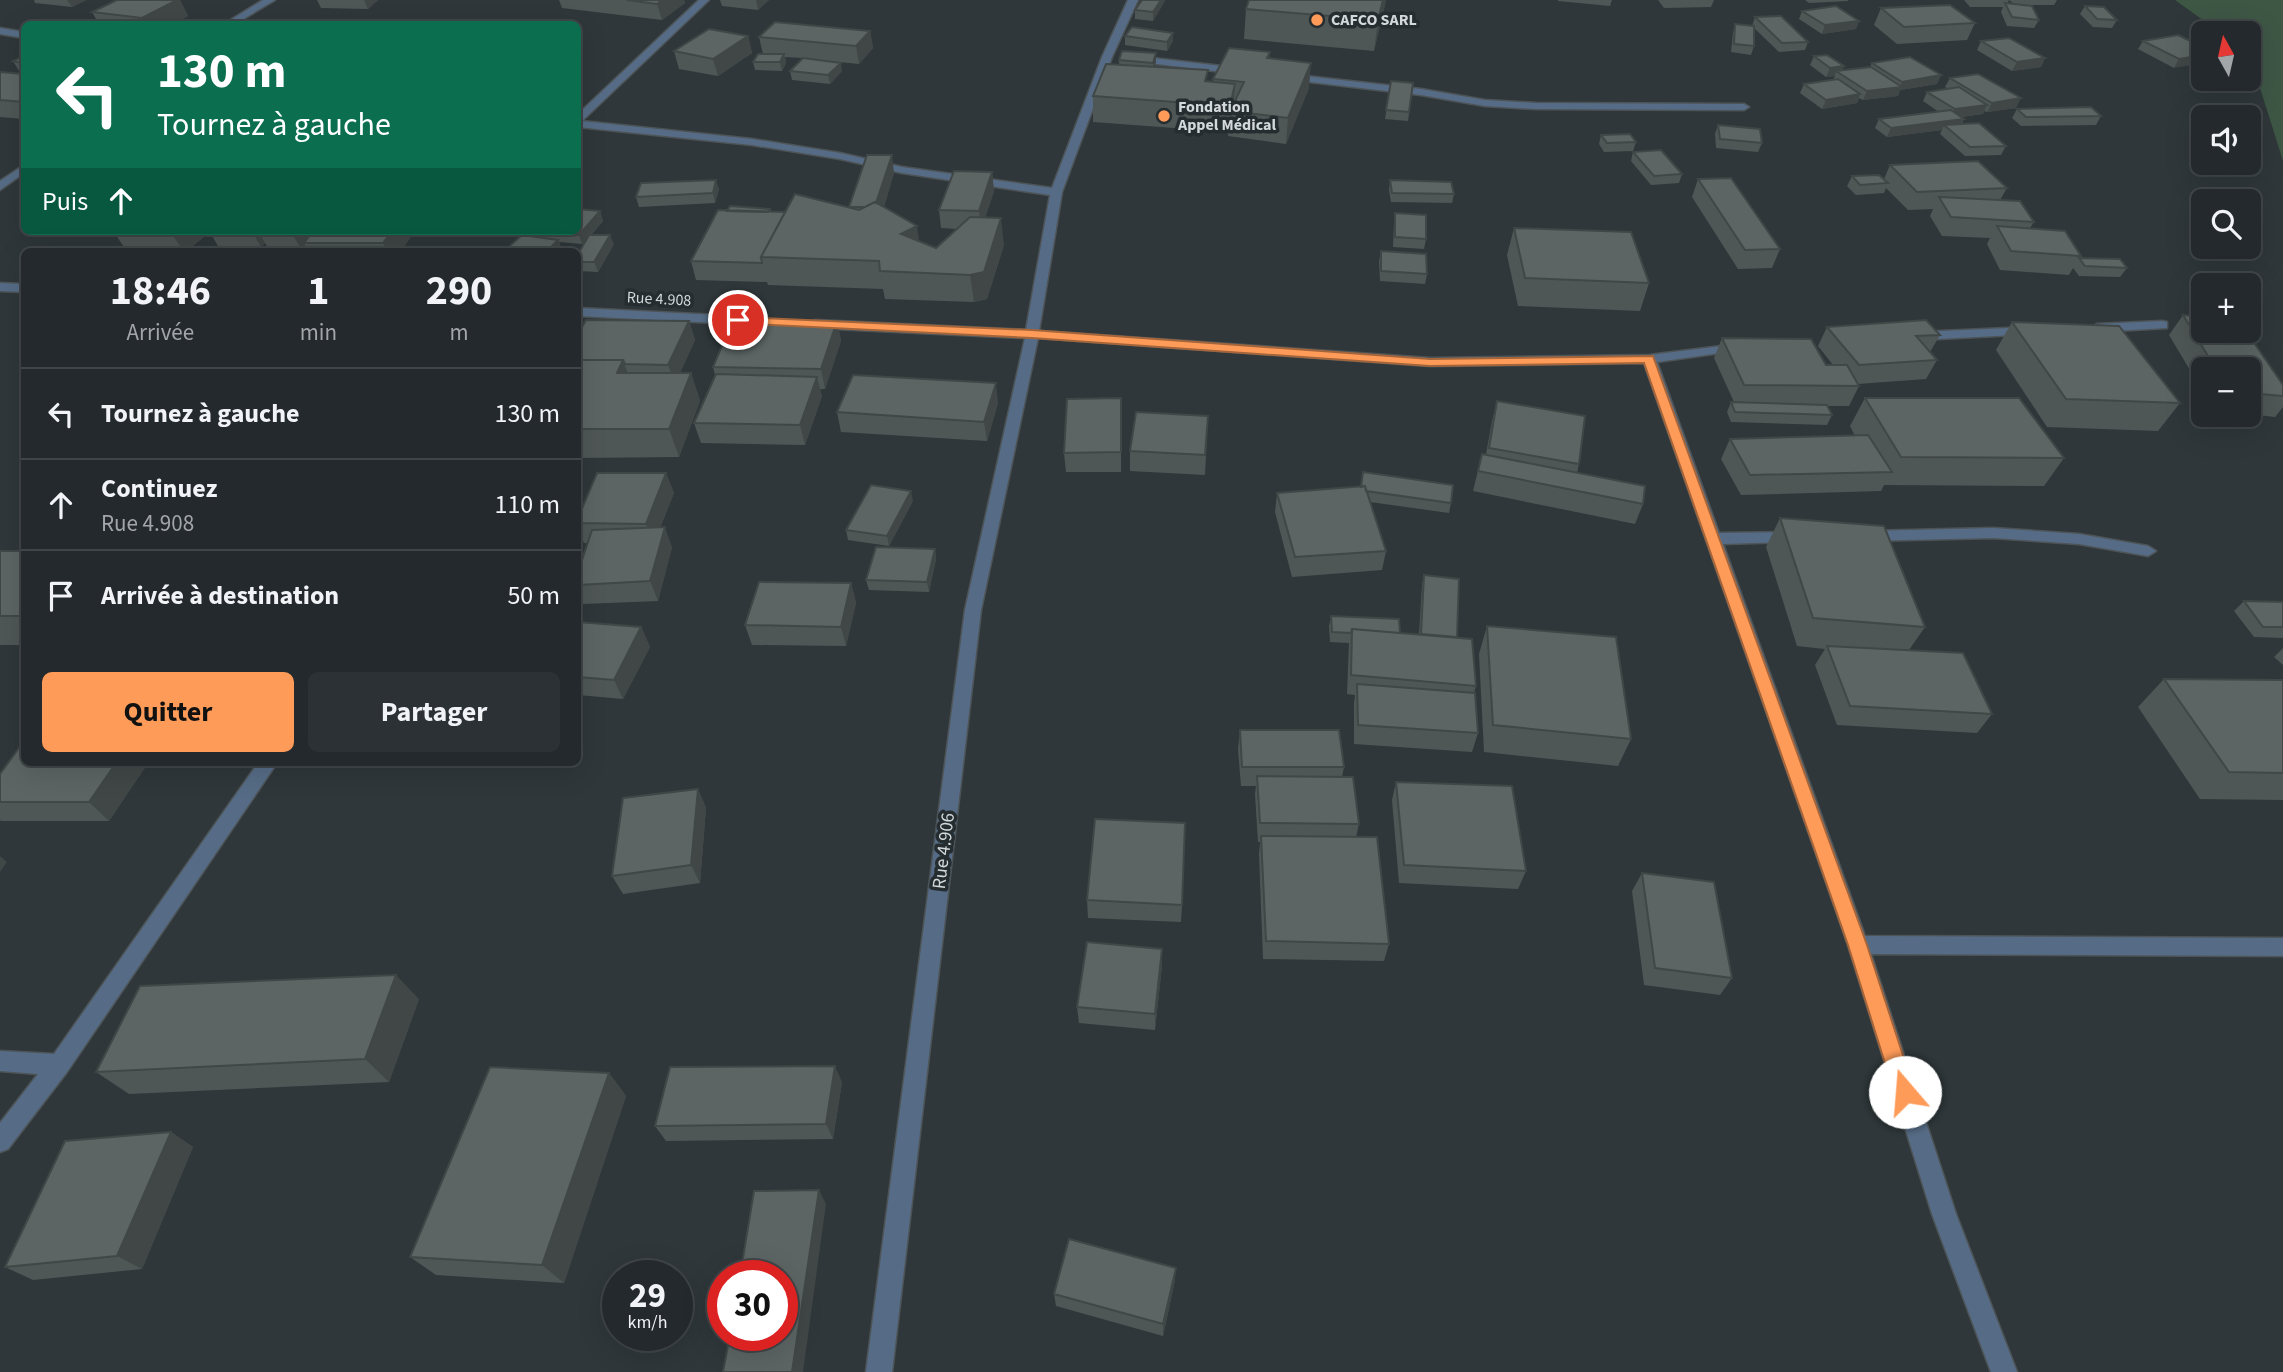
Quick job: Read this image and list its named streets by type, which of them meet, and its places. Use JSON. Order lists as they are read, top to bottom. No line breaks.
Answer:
{"streets":{"street":["Rue 4.908","Rue 4.906"]},"places":["CAFCO SARL","Fondation Appel Médical"],"north":"top","page":{"map_buttons":["+","−"],"turn":["130 m","Tournez à gauche"],"then":"Puis","eta":["18:46","Arrivée","1","min","290","m"],"list":[{"name":"Tournez à gauche","value":"130 m"},{"name":"Continuez","note":"Rue 4.908","value":"110 m"},{"name":"Arrivée à destination","value":"50 m"}],"buttons":["Quitter","Partager"],"speed":"29 km/h","limit":"30"}}
